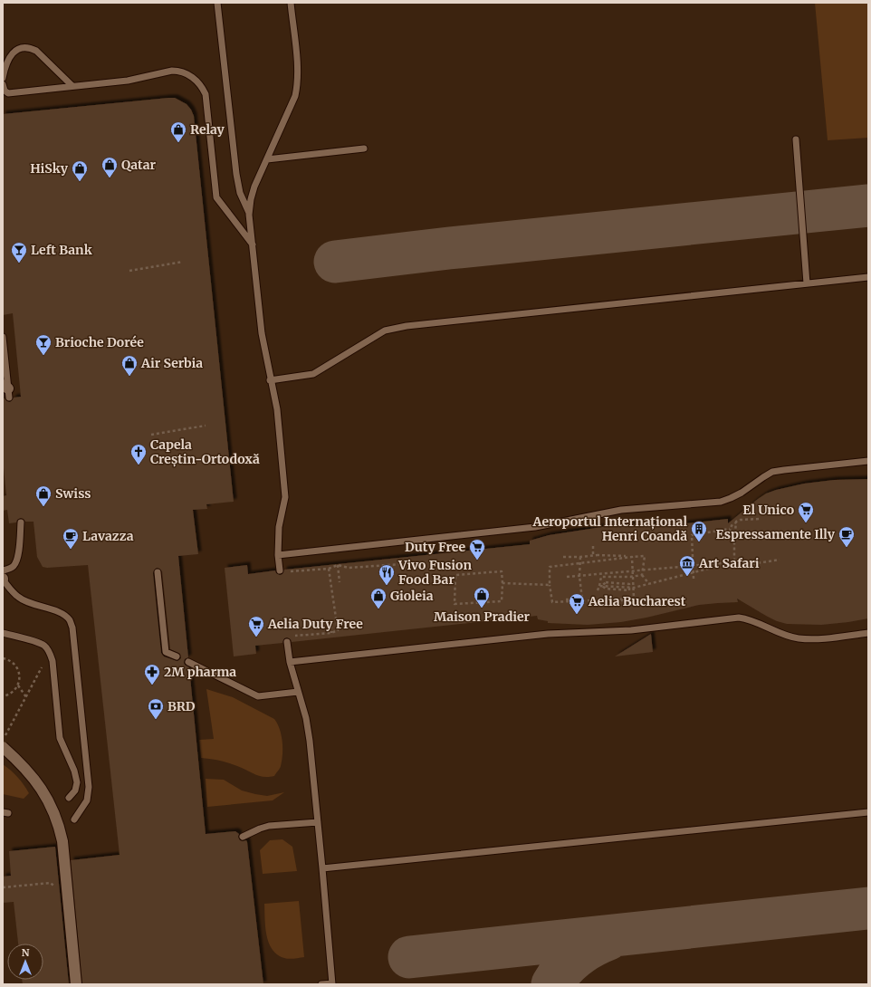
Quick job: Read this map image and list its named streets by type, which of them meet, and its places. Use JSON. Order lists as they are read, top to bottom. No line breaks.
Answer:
{"places":{"shop":["Relay","Qatar","HiSky","Air Serbia","Swiss","Maison Pradier","Gioleia"],"bar":["Left Bank","Brioche Dorée"],"church":["Capela Creștin-Ortodoxă"],"supermarket":["El Unico","Duty Free","Aelia Bucharest","Aelia Duty Free"],"building":["Aeroportul Internațional Henri Coandă"],"cafe":["Espressamente Illy","Lavazza"],"museum":["Art Safari"],"restaurant":["Vivo Fusion Food Bar"],"pharmacy":["2M pharma"],"bank":["BRD"]},"north":"top"}
